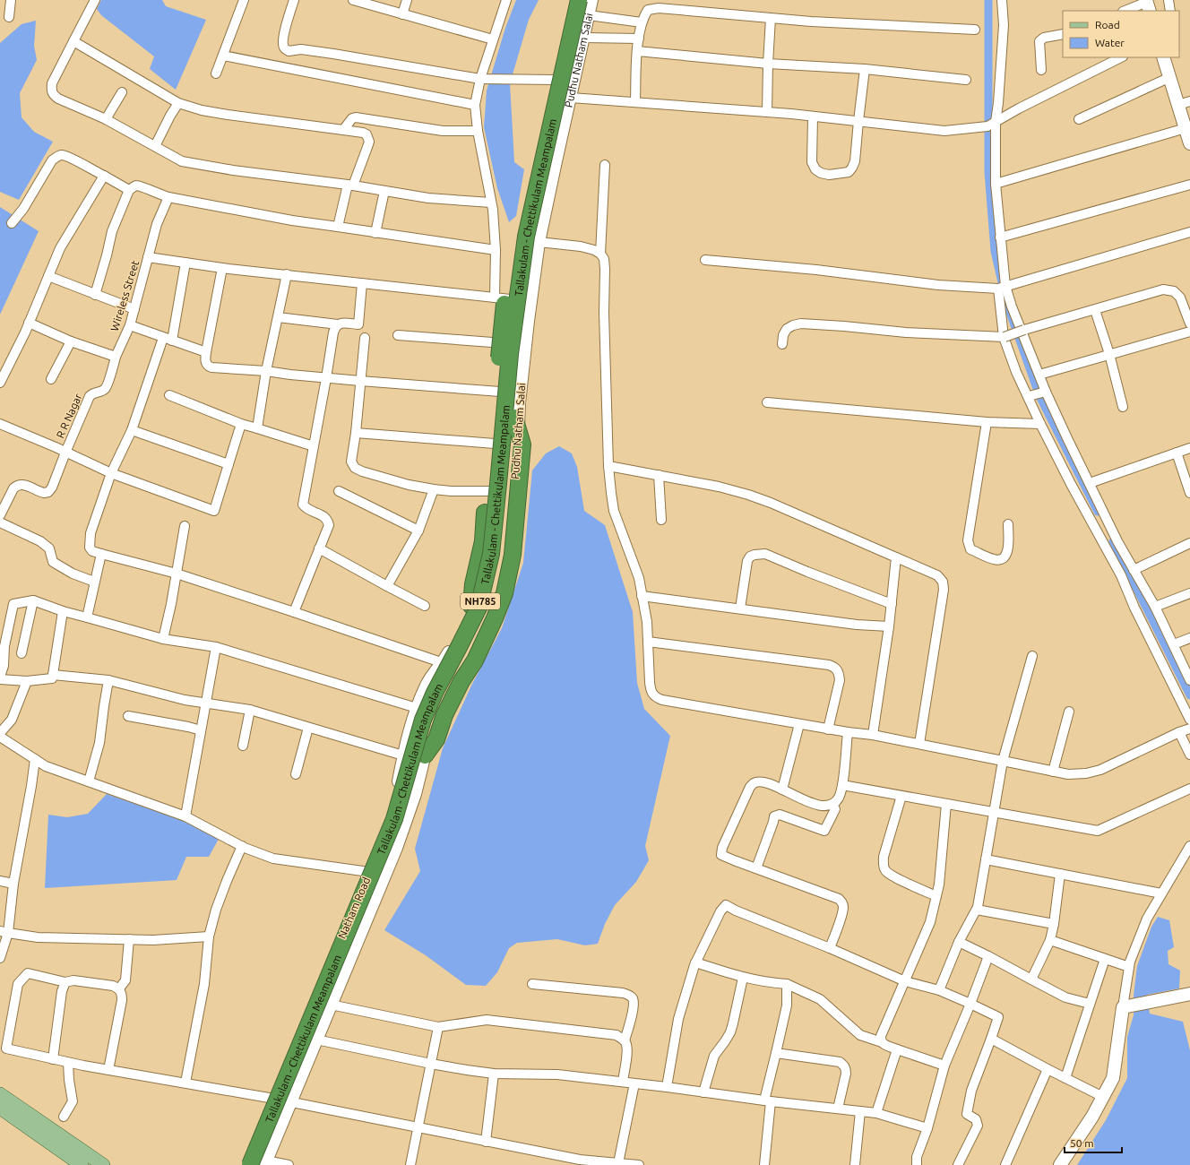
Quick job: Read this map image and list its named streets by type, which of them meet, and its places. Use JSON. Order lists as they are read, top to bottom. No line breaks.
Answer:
{"streets":{"highway":["Tallakulam - Chettikulam Meampalam","NH785"],"main road":["Pudhu Natham Salai","Natham Road"],"street":["Wireless Street","R R Nagar"]},"crossings":[["Pudhu Natham Salai","Tallakulam - Chettikulam Meampalam"],["Pudhu Natham Salai","Natham Road"],["Tallakulam - Chettikulam Meampalam","Natham Road"],["Wireless Street","R R Nagar"]],"legend":["Road","Water"],"scale_bar":"50 m"}
